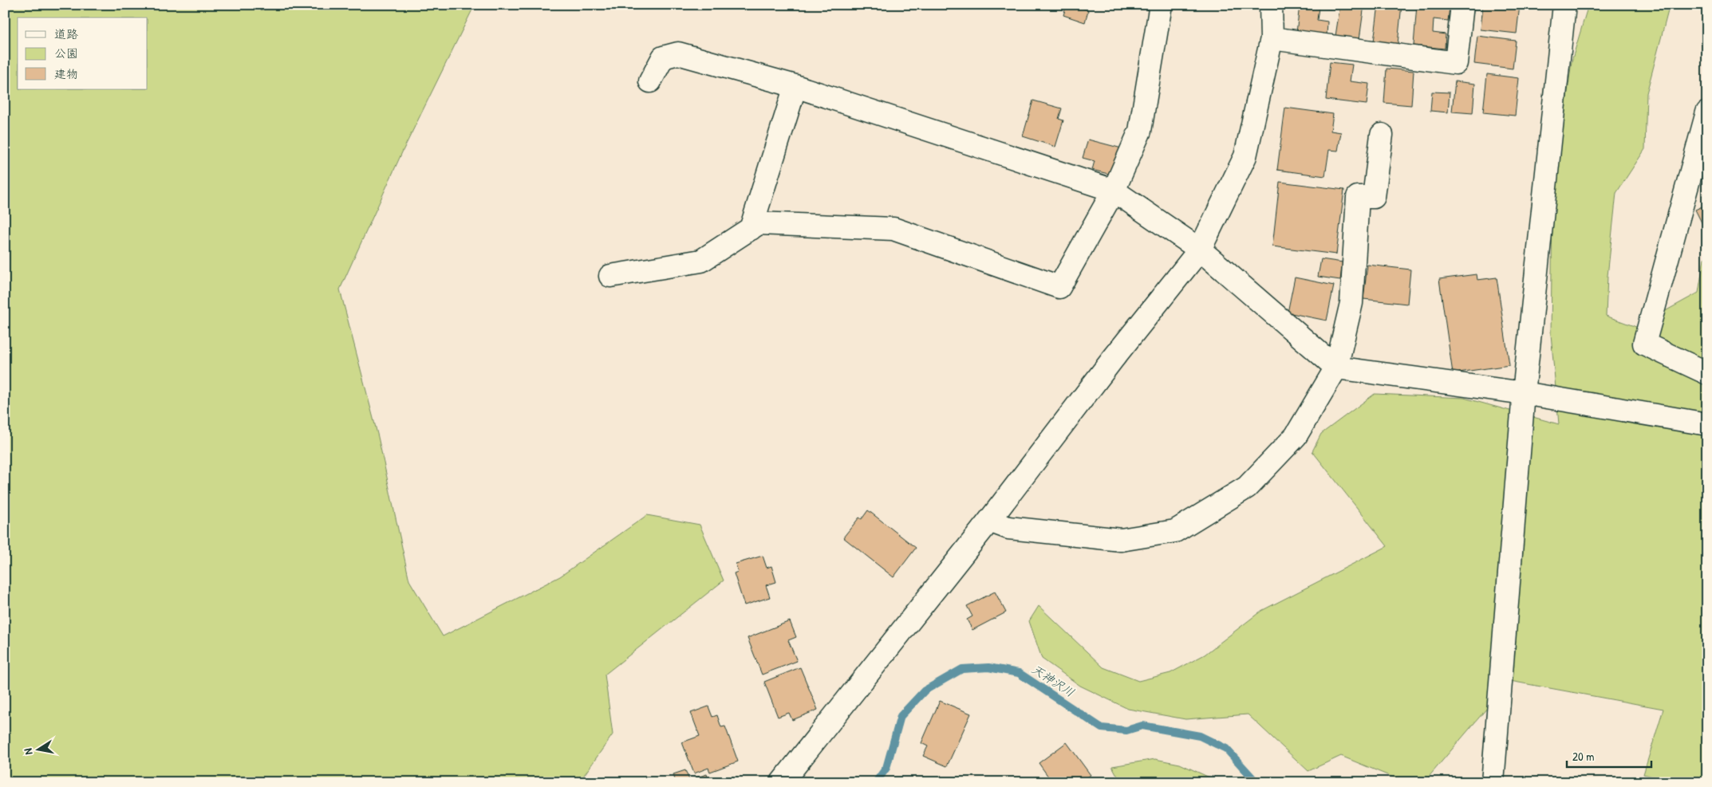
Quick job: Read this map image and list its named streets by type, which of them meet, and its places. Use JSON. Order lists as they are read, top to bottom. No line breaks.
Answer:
{"water":["天神沢川"],"legend":["道路","公園","建物"],"scale_bar":"20 m","north":"left"}
